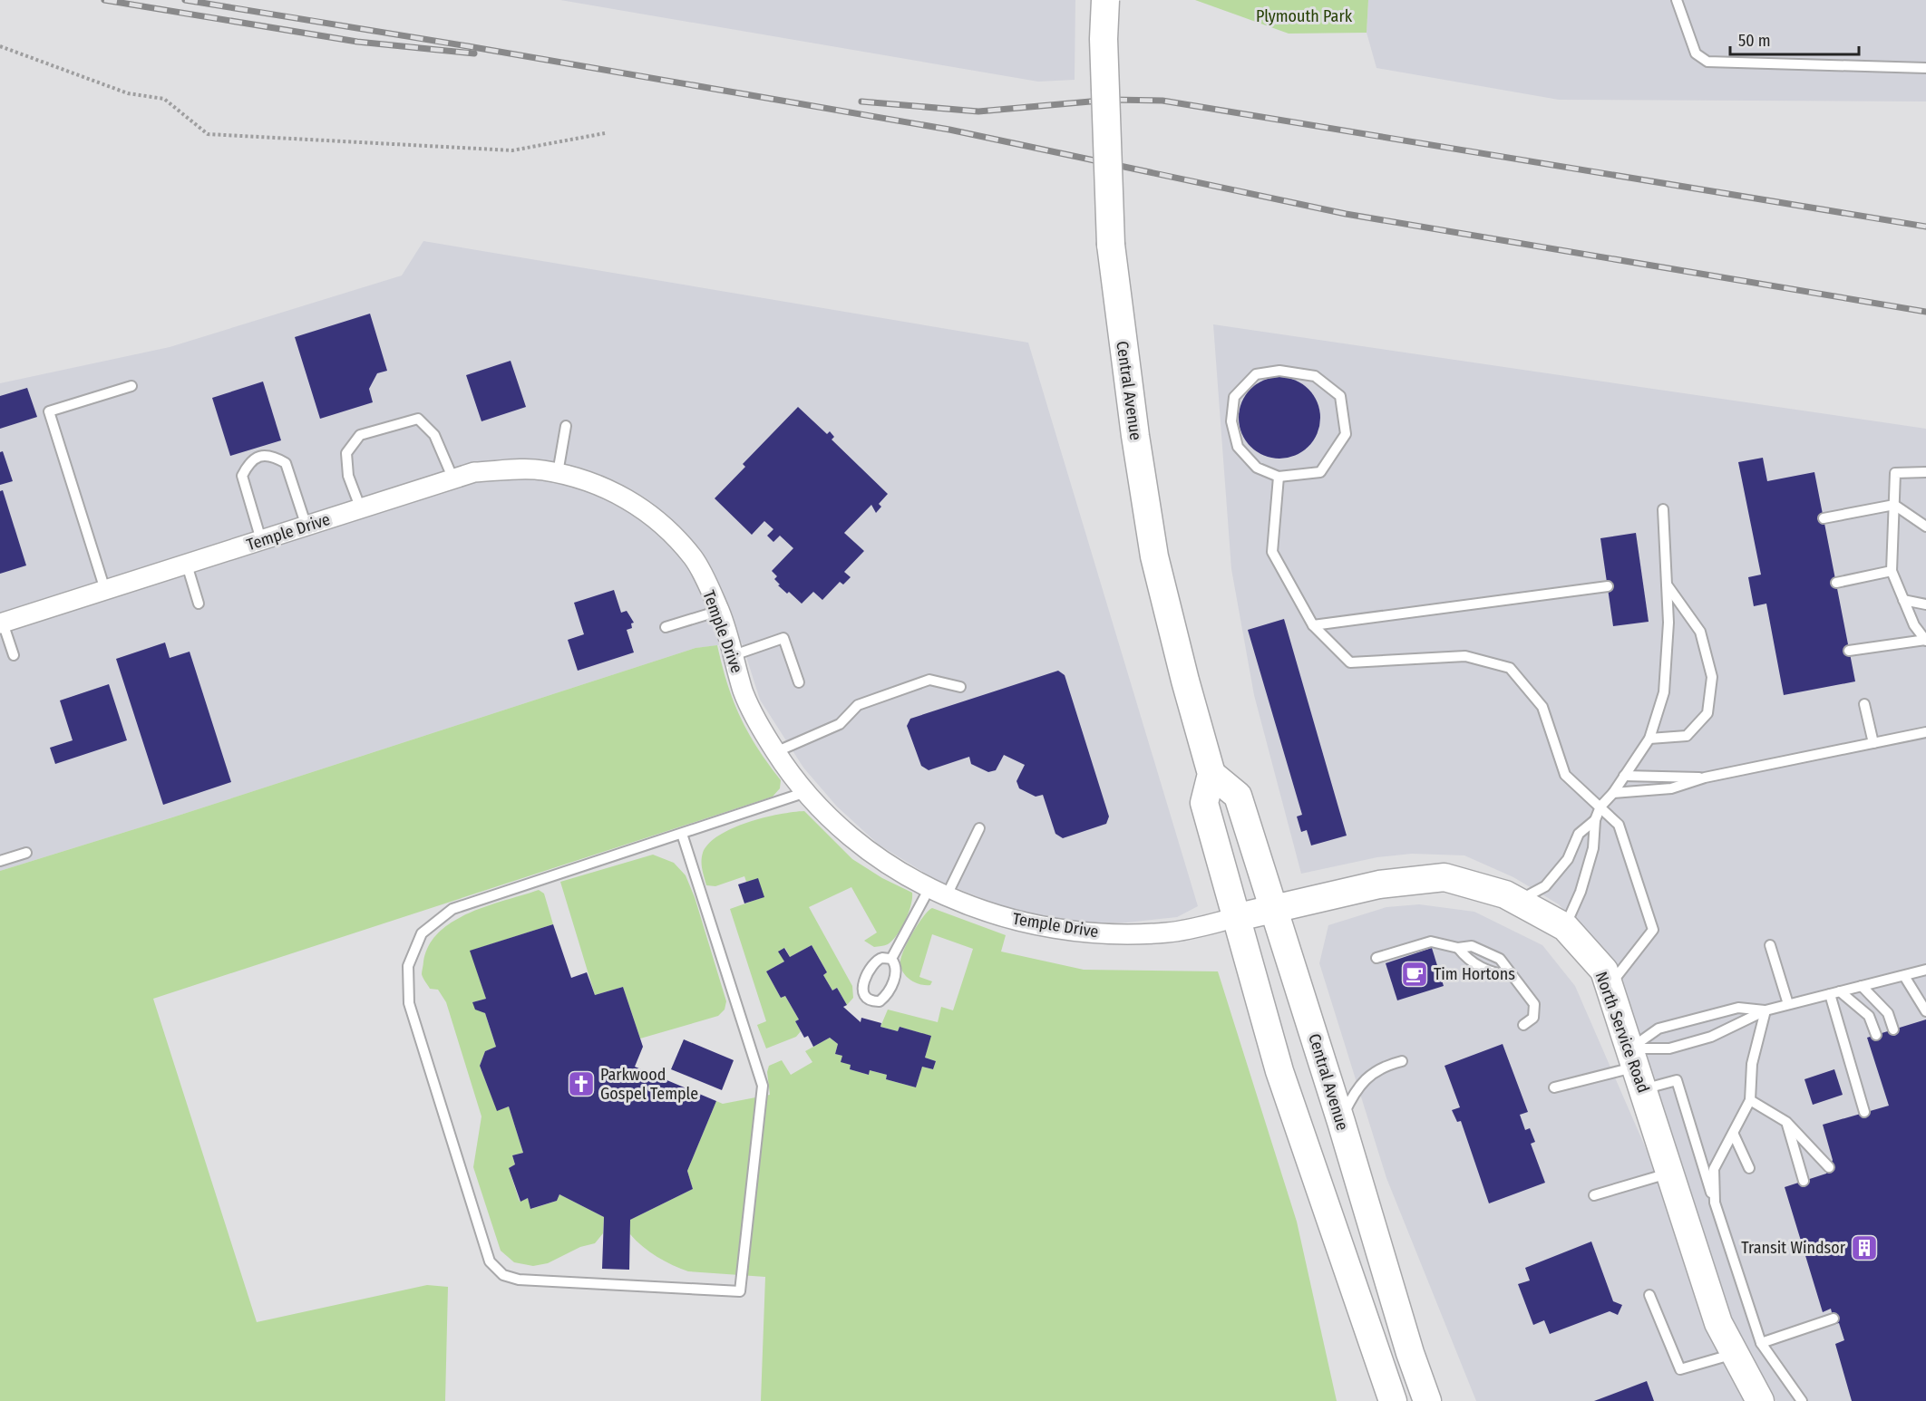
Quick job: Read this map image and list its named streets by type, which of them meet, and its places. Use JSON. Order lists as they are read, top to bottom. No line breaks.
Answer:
{"streets":{"street":["Central Avenue","Temple Drive","North Service Road"]},"crossings":[["Central Avenue","Temple Drive"],["Central Avenue","North Service Road"],["Temple Drive","North Service Road"]],"parks":["Plymouth Park"],"places":{"cafe":["Tim Hortons"],"church":["Parkwood Gospel Temple"],"building":["Transit Windsor"]},"scale_bar":"50 m"}
